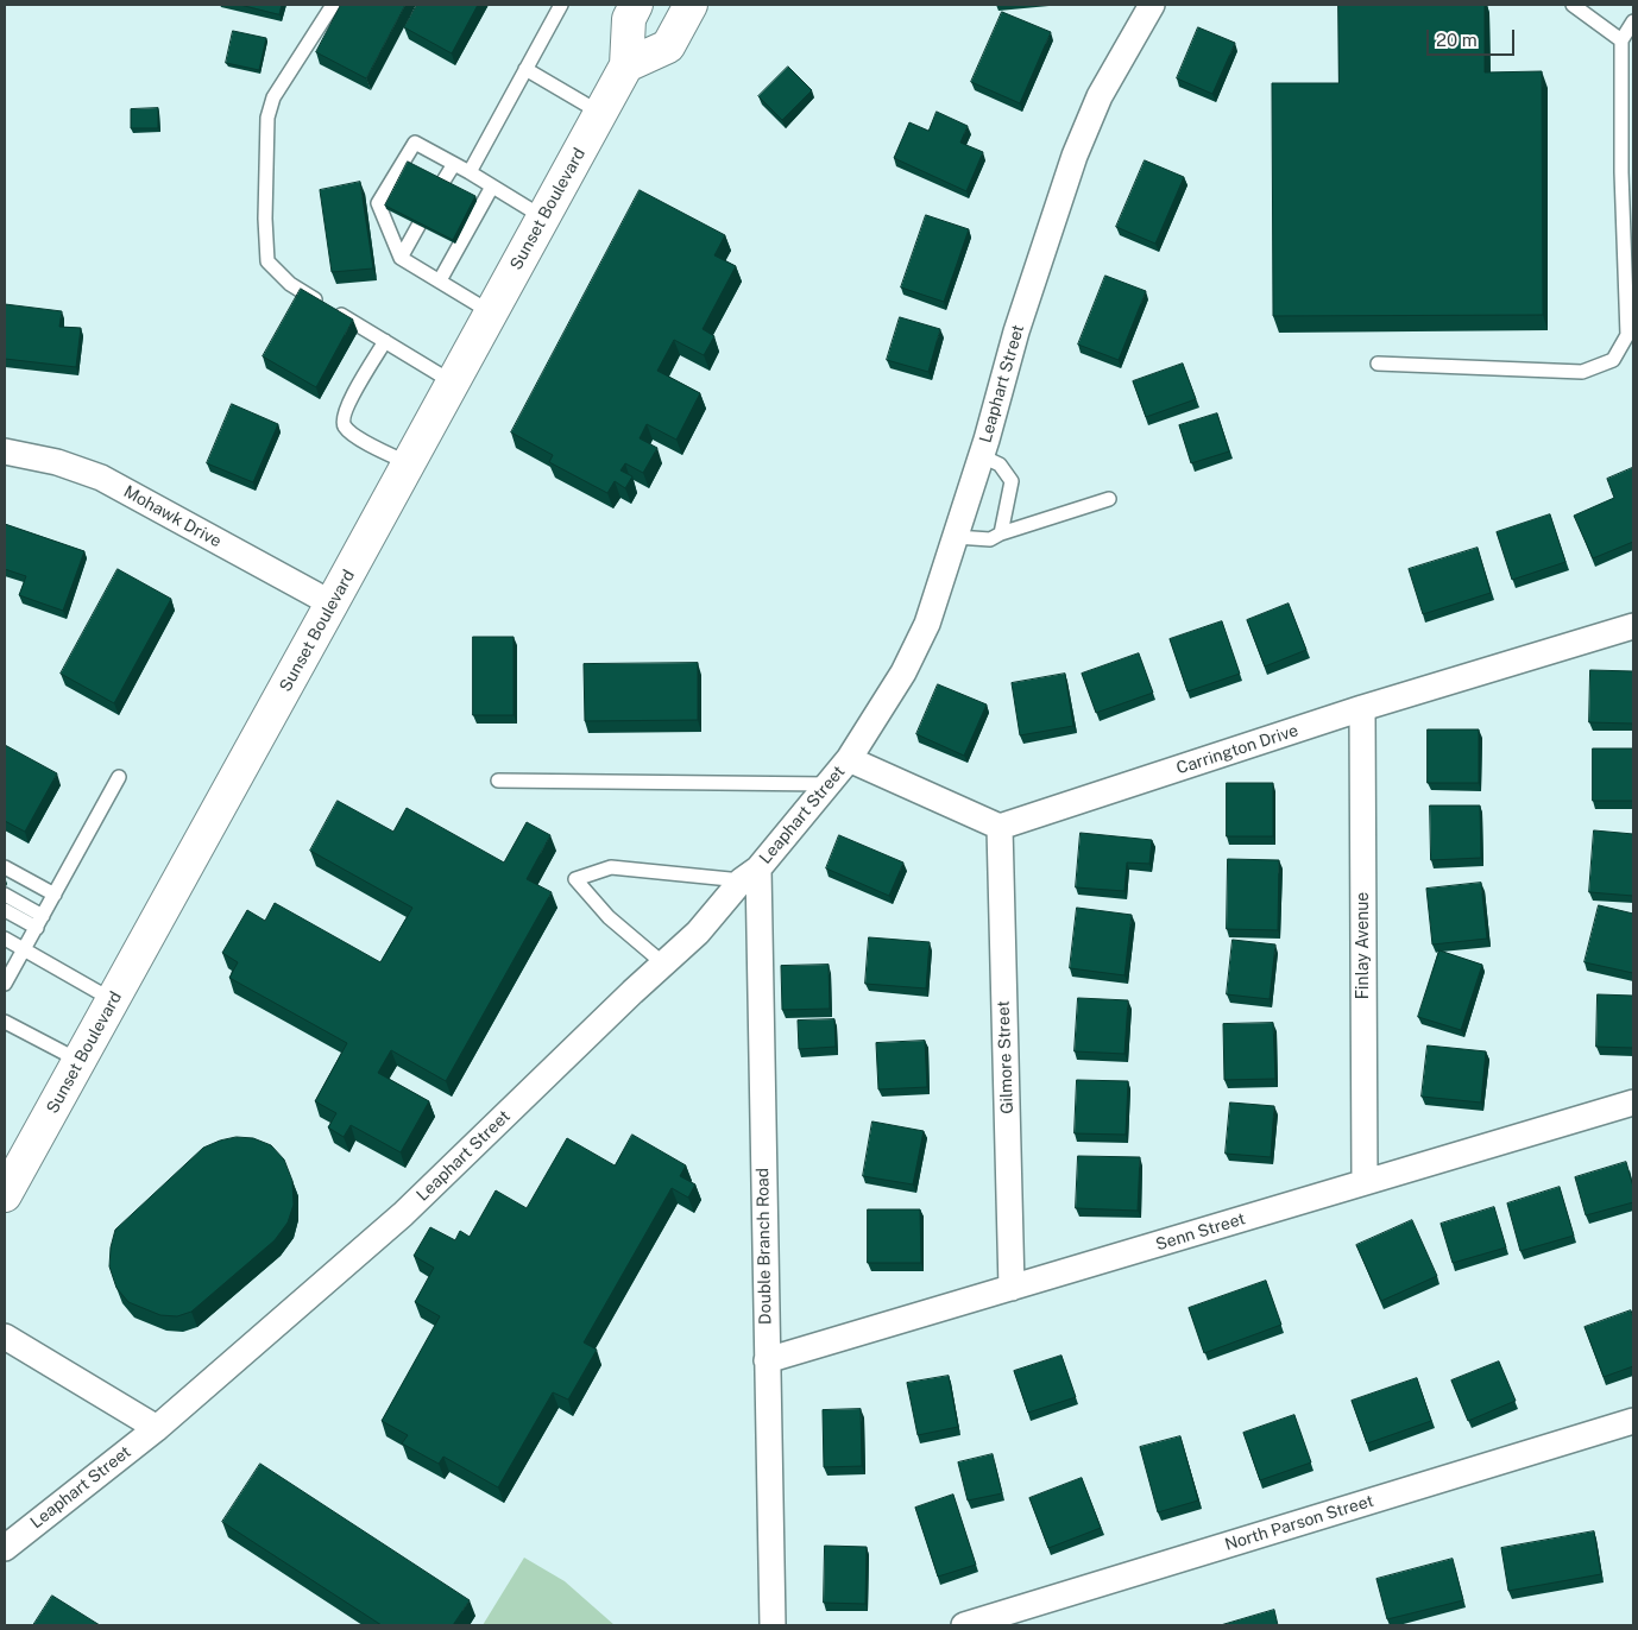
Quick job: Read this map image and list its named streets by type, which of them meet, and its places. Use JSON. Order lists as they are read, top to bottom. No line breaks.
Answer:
{"streets":{"main road":["Sunset Boulevard"],"street":["Leaphart Street","Mohawk Drive","Carrington Drive","Finlay Avenue","Gilmore Street","Senn Street","Double Branch Road","North Parson Street"]},"crossings":[["Sunset Boulevard","Mohawk Drive"],["Leaphart Street","Double Branch Road"],["Carrington Drive","Finlay Avenue"],["Carrington Drive","Gilmore Street"],["Finlay Avenue","Senn Street"],["Gilmore Street","Senn Street"],["Senn Street","Double Branch Road"]],"scale_bar":"20 m"}
